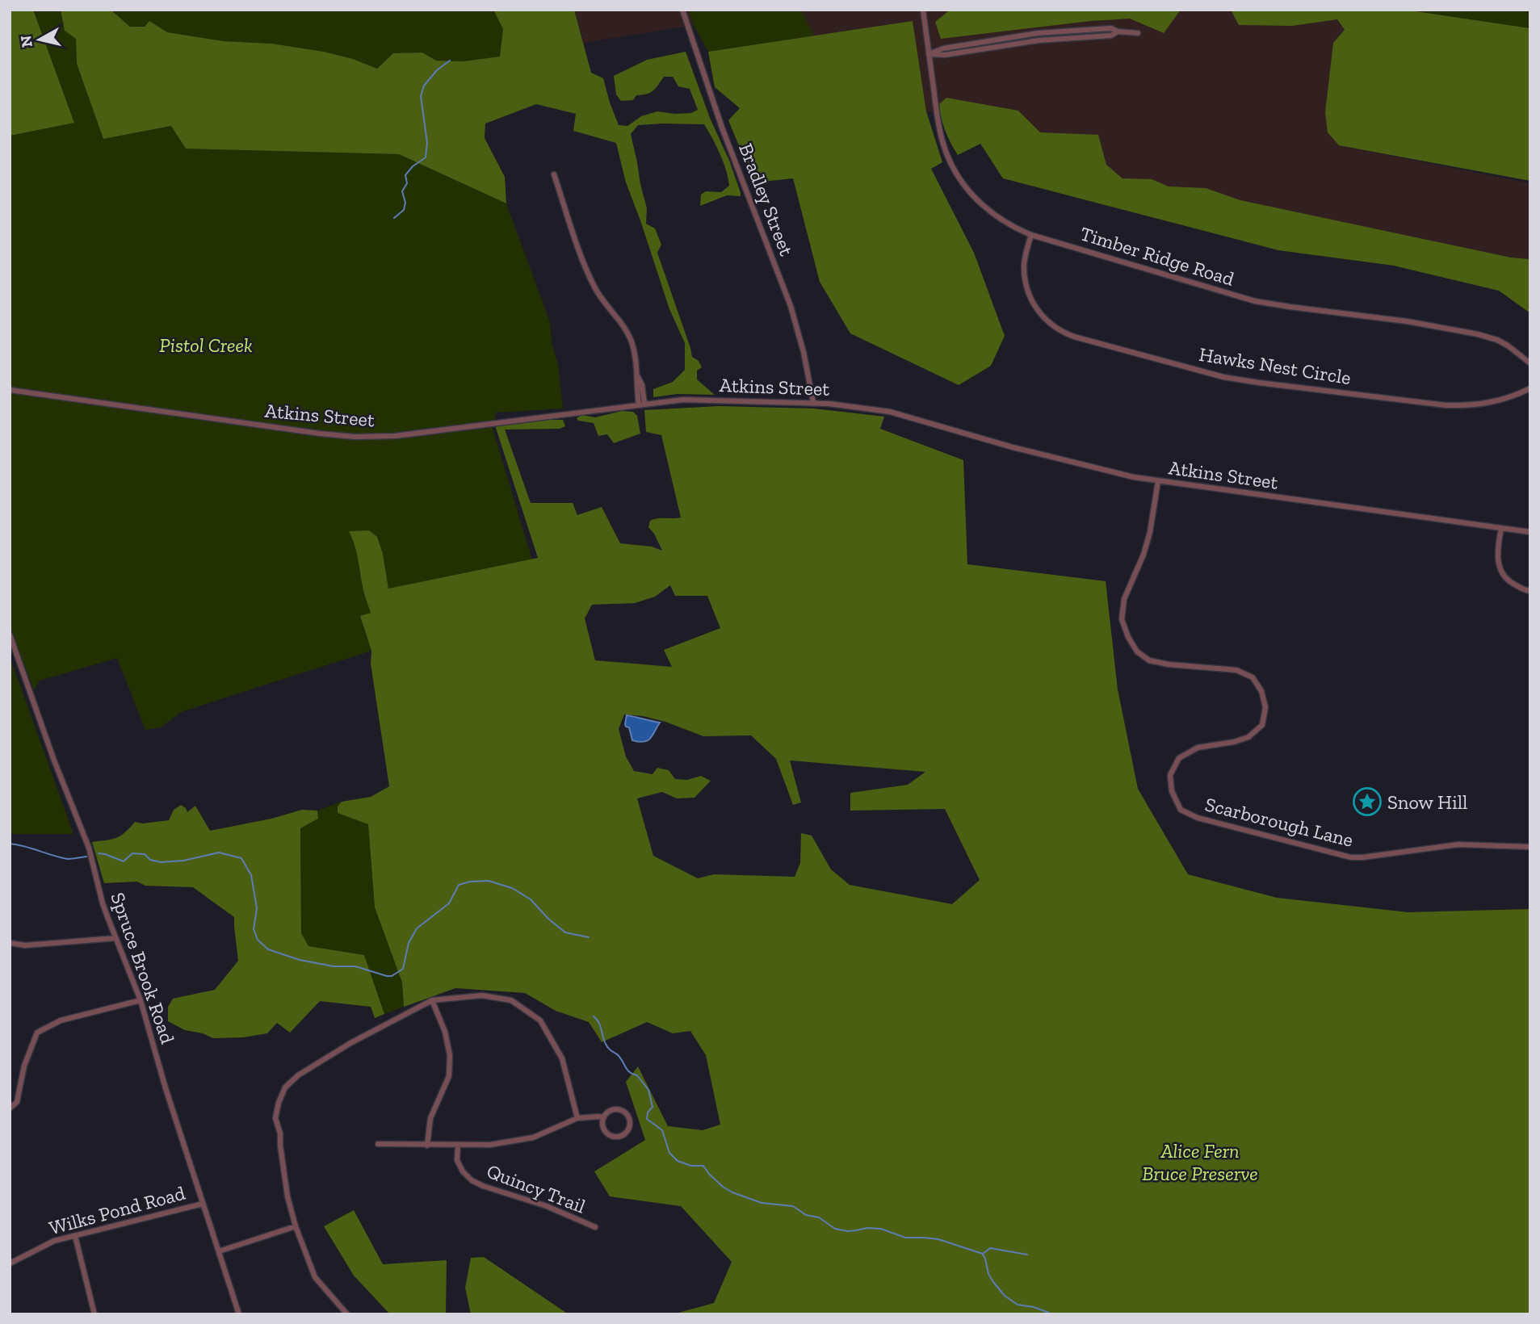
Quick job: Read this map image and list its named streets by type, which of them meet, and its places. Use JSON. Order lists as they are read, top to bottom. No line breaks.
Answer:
{"streets":{"street":["Bradley Street","Timber Ridge Road","Hawks Nest Circle","Atkins Street","Scarborough Lane","Spruce Brook Road","Quincy Trail","Wilks Pond Road"]},"crossings":[["Bradley Street","Atkins Street"],["Timber Ridge Road","Hawks Nest Circle"],["Atkins Street","Scarborough Lane"],["Spruce Brook Road","Wilks Pond Road"]],"parks":["Pistol Creek","Alice Fern Bruce Preserve"],"places":{"place":["Snow Hill"]},"north":"left"}
